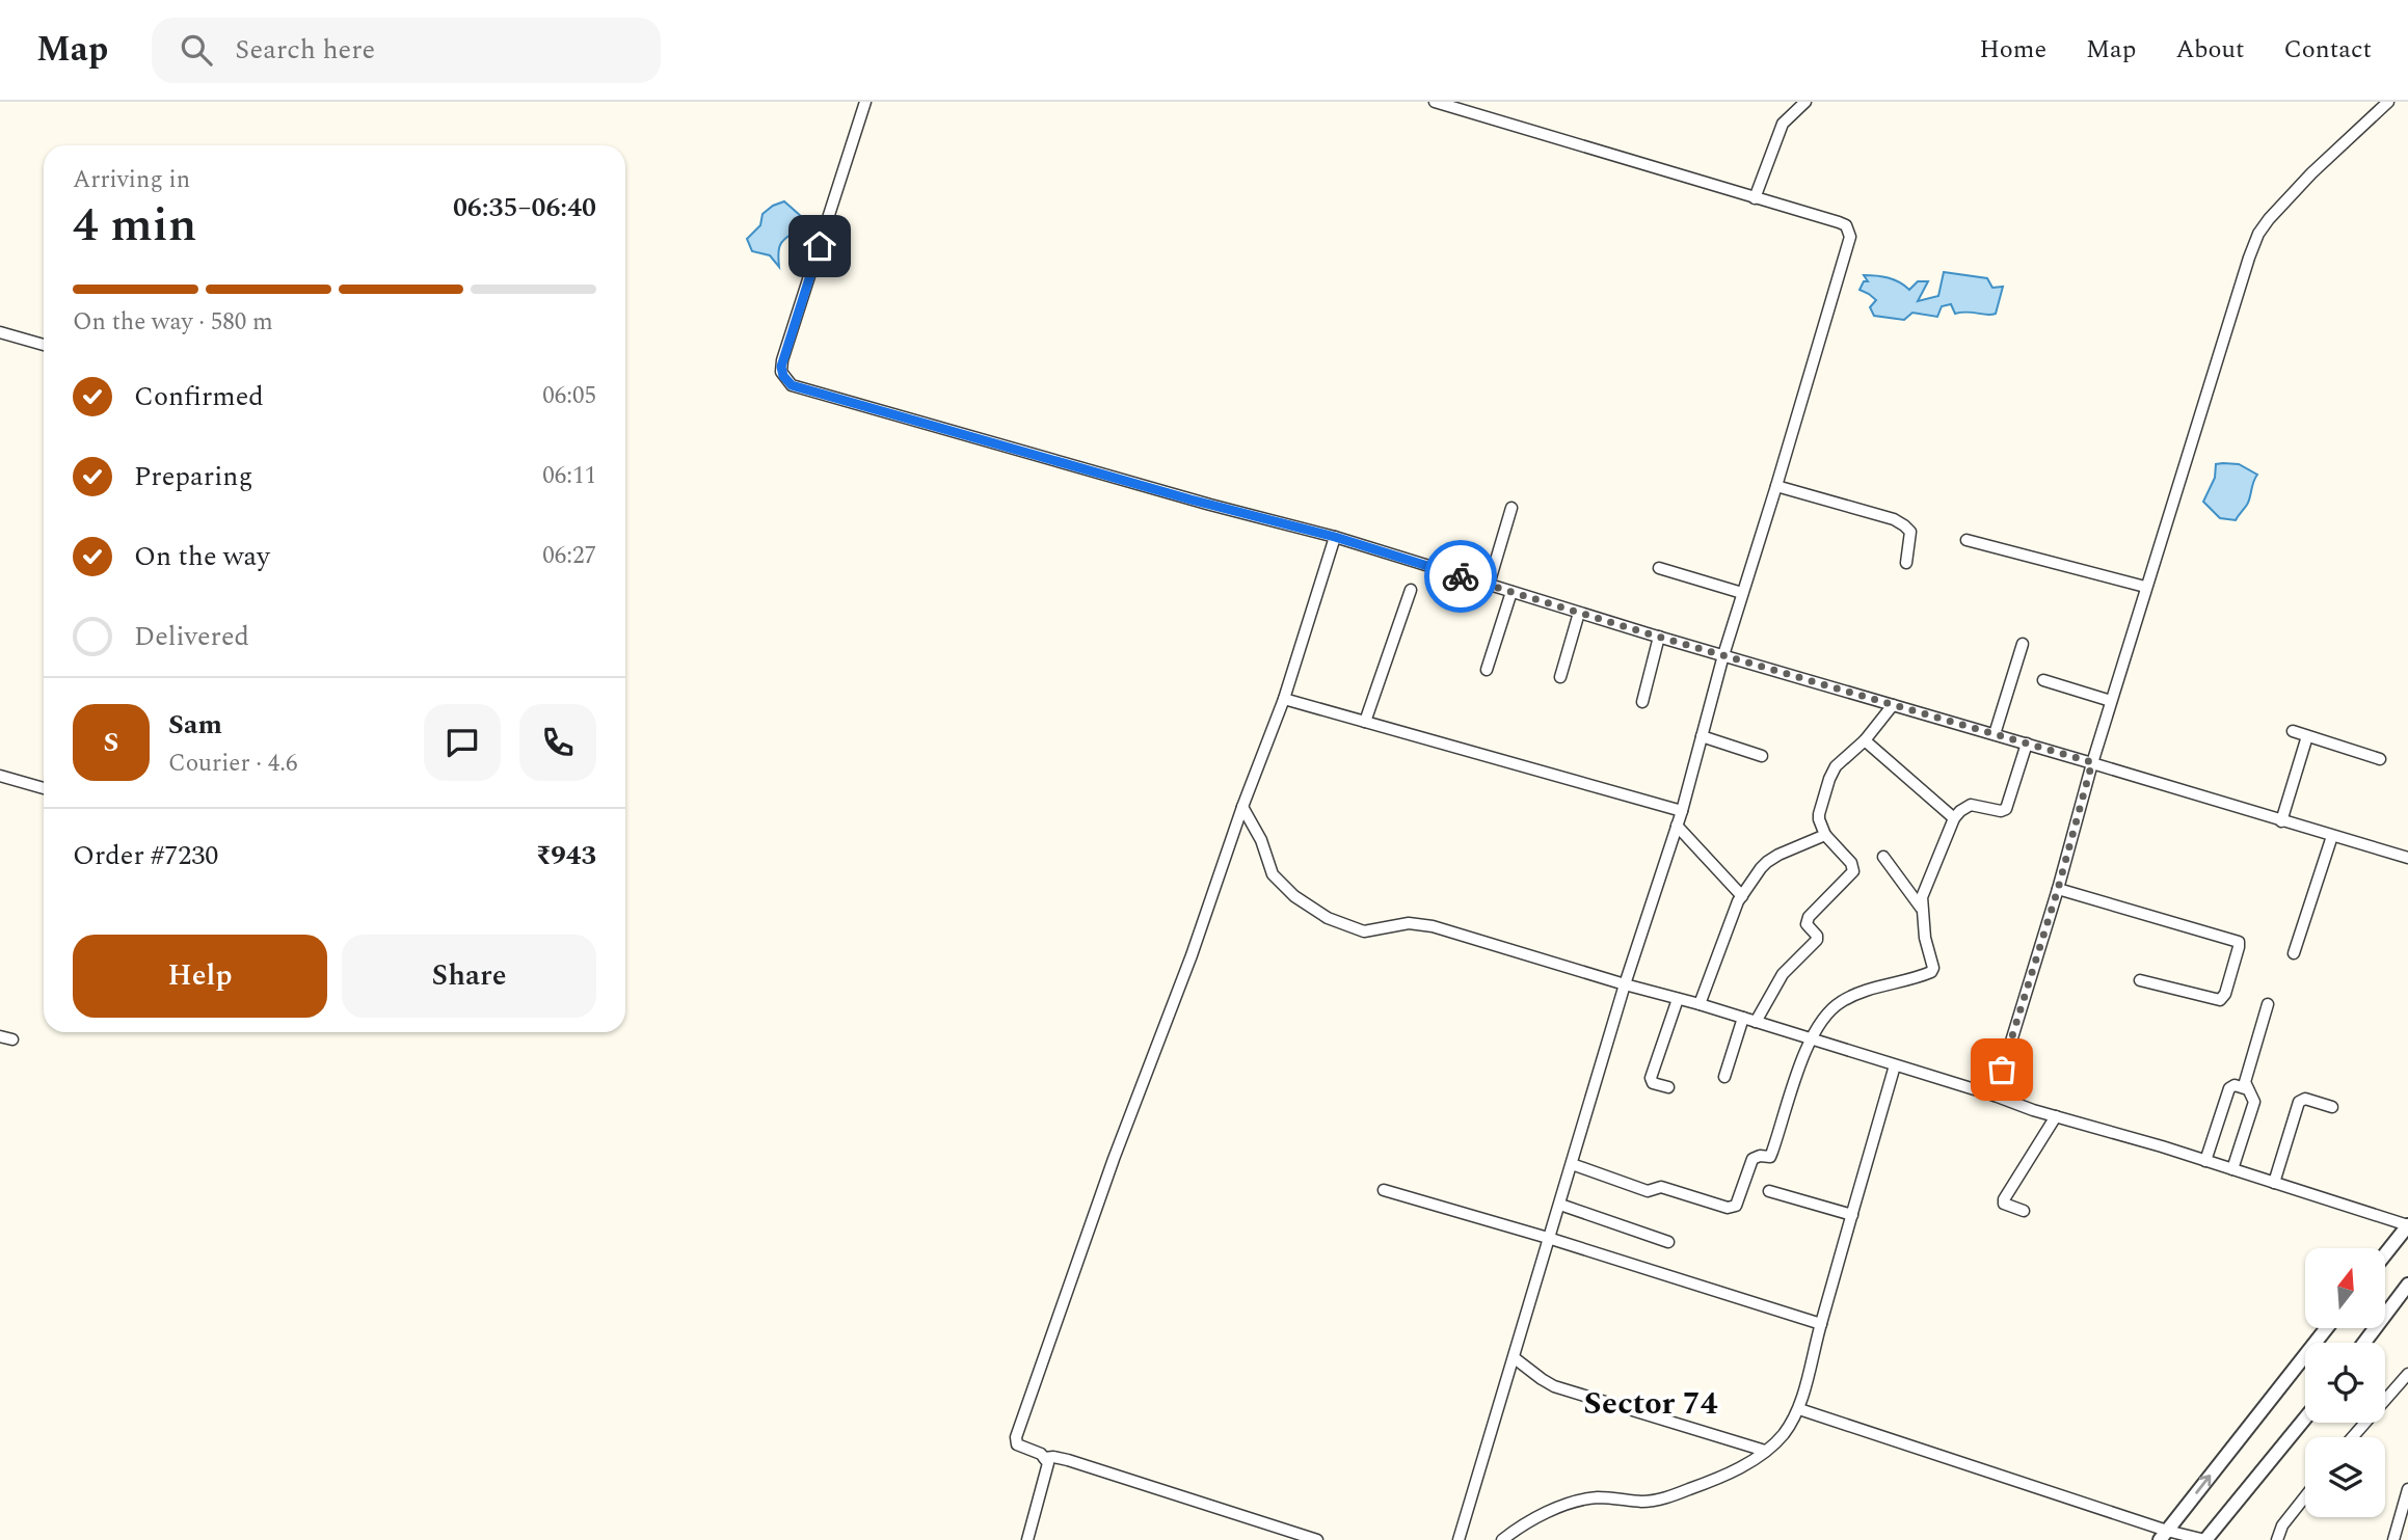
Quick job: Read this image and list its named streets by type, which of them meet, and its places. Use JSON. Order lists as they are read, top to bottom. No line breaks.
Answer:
{"districts":["Sector 74"],"north":"top","page":{"header":"Map","search":"Search here","nav":["Home","Map","About","Contact"],"heading":["4 min","Arriving in","06:35–06:40"],"panel":["Sam","Courier · 4.6","Order #7230","₹943"],"bar":"On the way · 580 m","list":[["Confirmed","06:05"],["Preparing","06:11"],["On the way","06:27"],"Delivered"],"round":"S","buttons":["Help","Share"]}}
